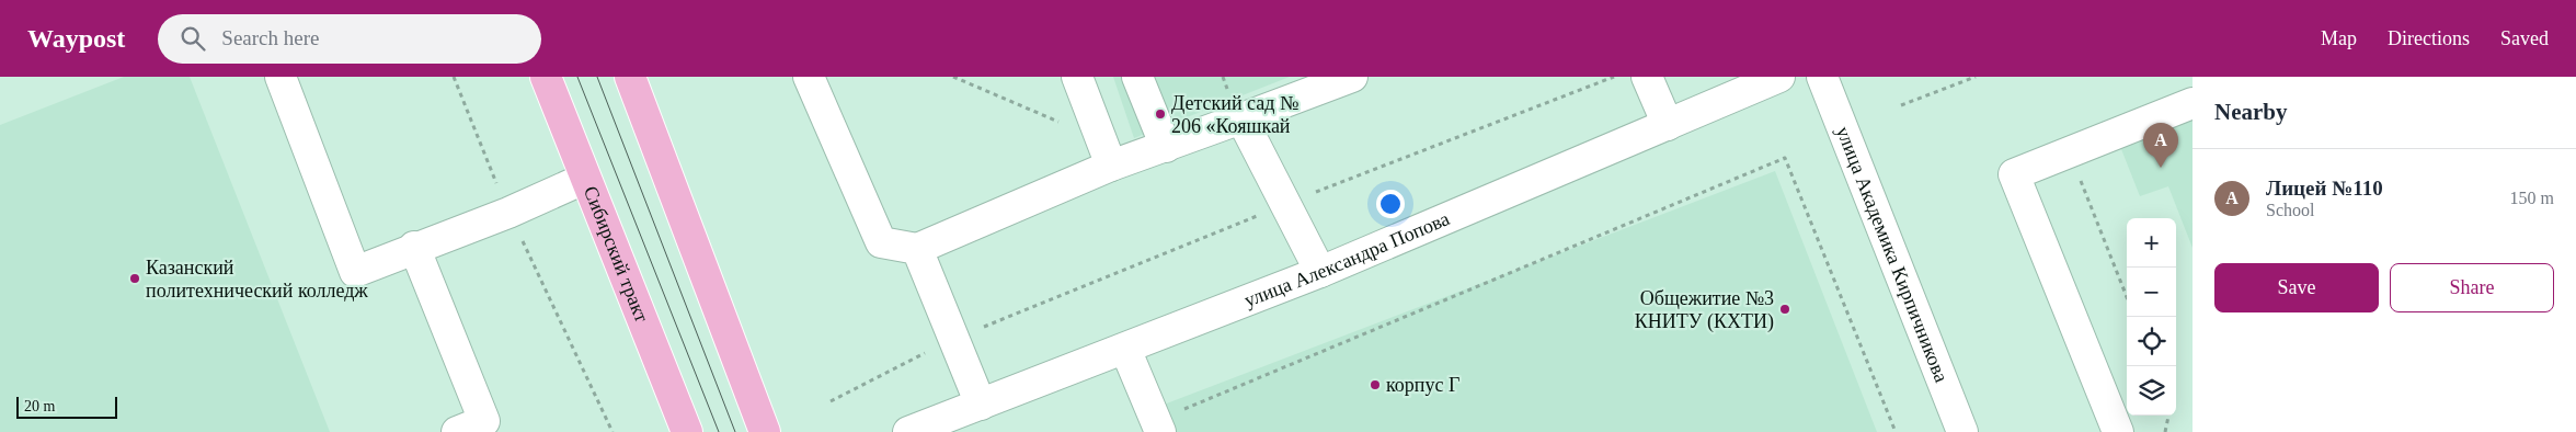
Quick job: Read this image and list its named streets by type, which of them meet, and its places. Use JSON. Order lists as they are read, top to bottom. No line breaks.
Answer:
{"streets":{"main road":["Сибирский тракт"],"street":["улица Академика Кирпичникова","улица Александра Попова"]},"places":["Детский сад № 206 «Кояшкай","Казанский политехнический колледж","Общежитие №3 КНИТУ (КХТИ)","корпус Г"],"scale_bar":"20 m","page":{"header":"Waypost","search":"Search here","nav":["Map","Directions","Saved"],"heading":"Nearby","pins":"A","list":[{"mark":"A","name":"Лицей №110","note":"School","value":"150 m"}],"map_buttons":["+","−"],"buttons":["Save","Share"],"scale":"20 m"}}
